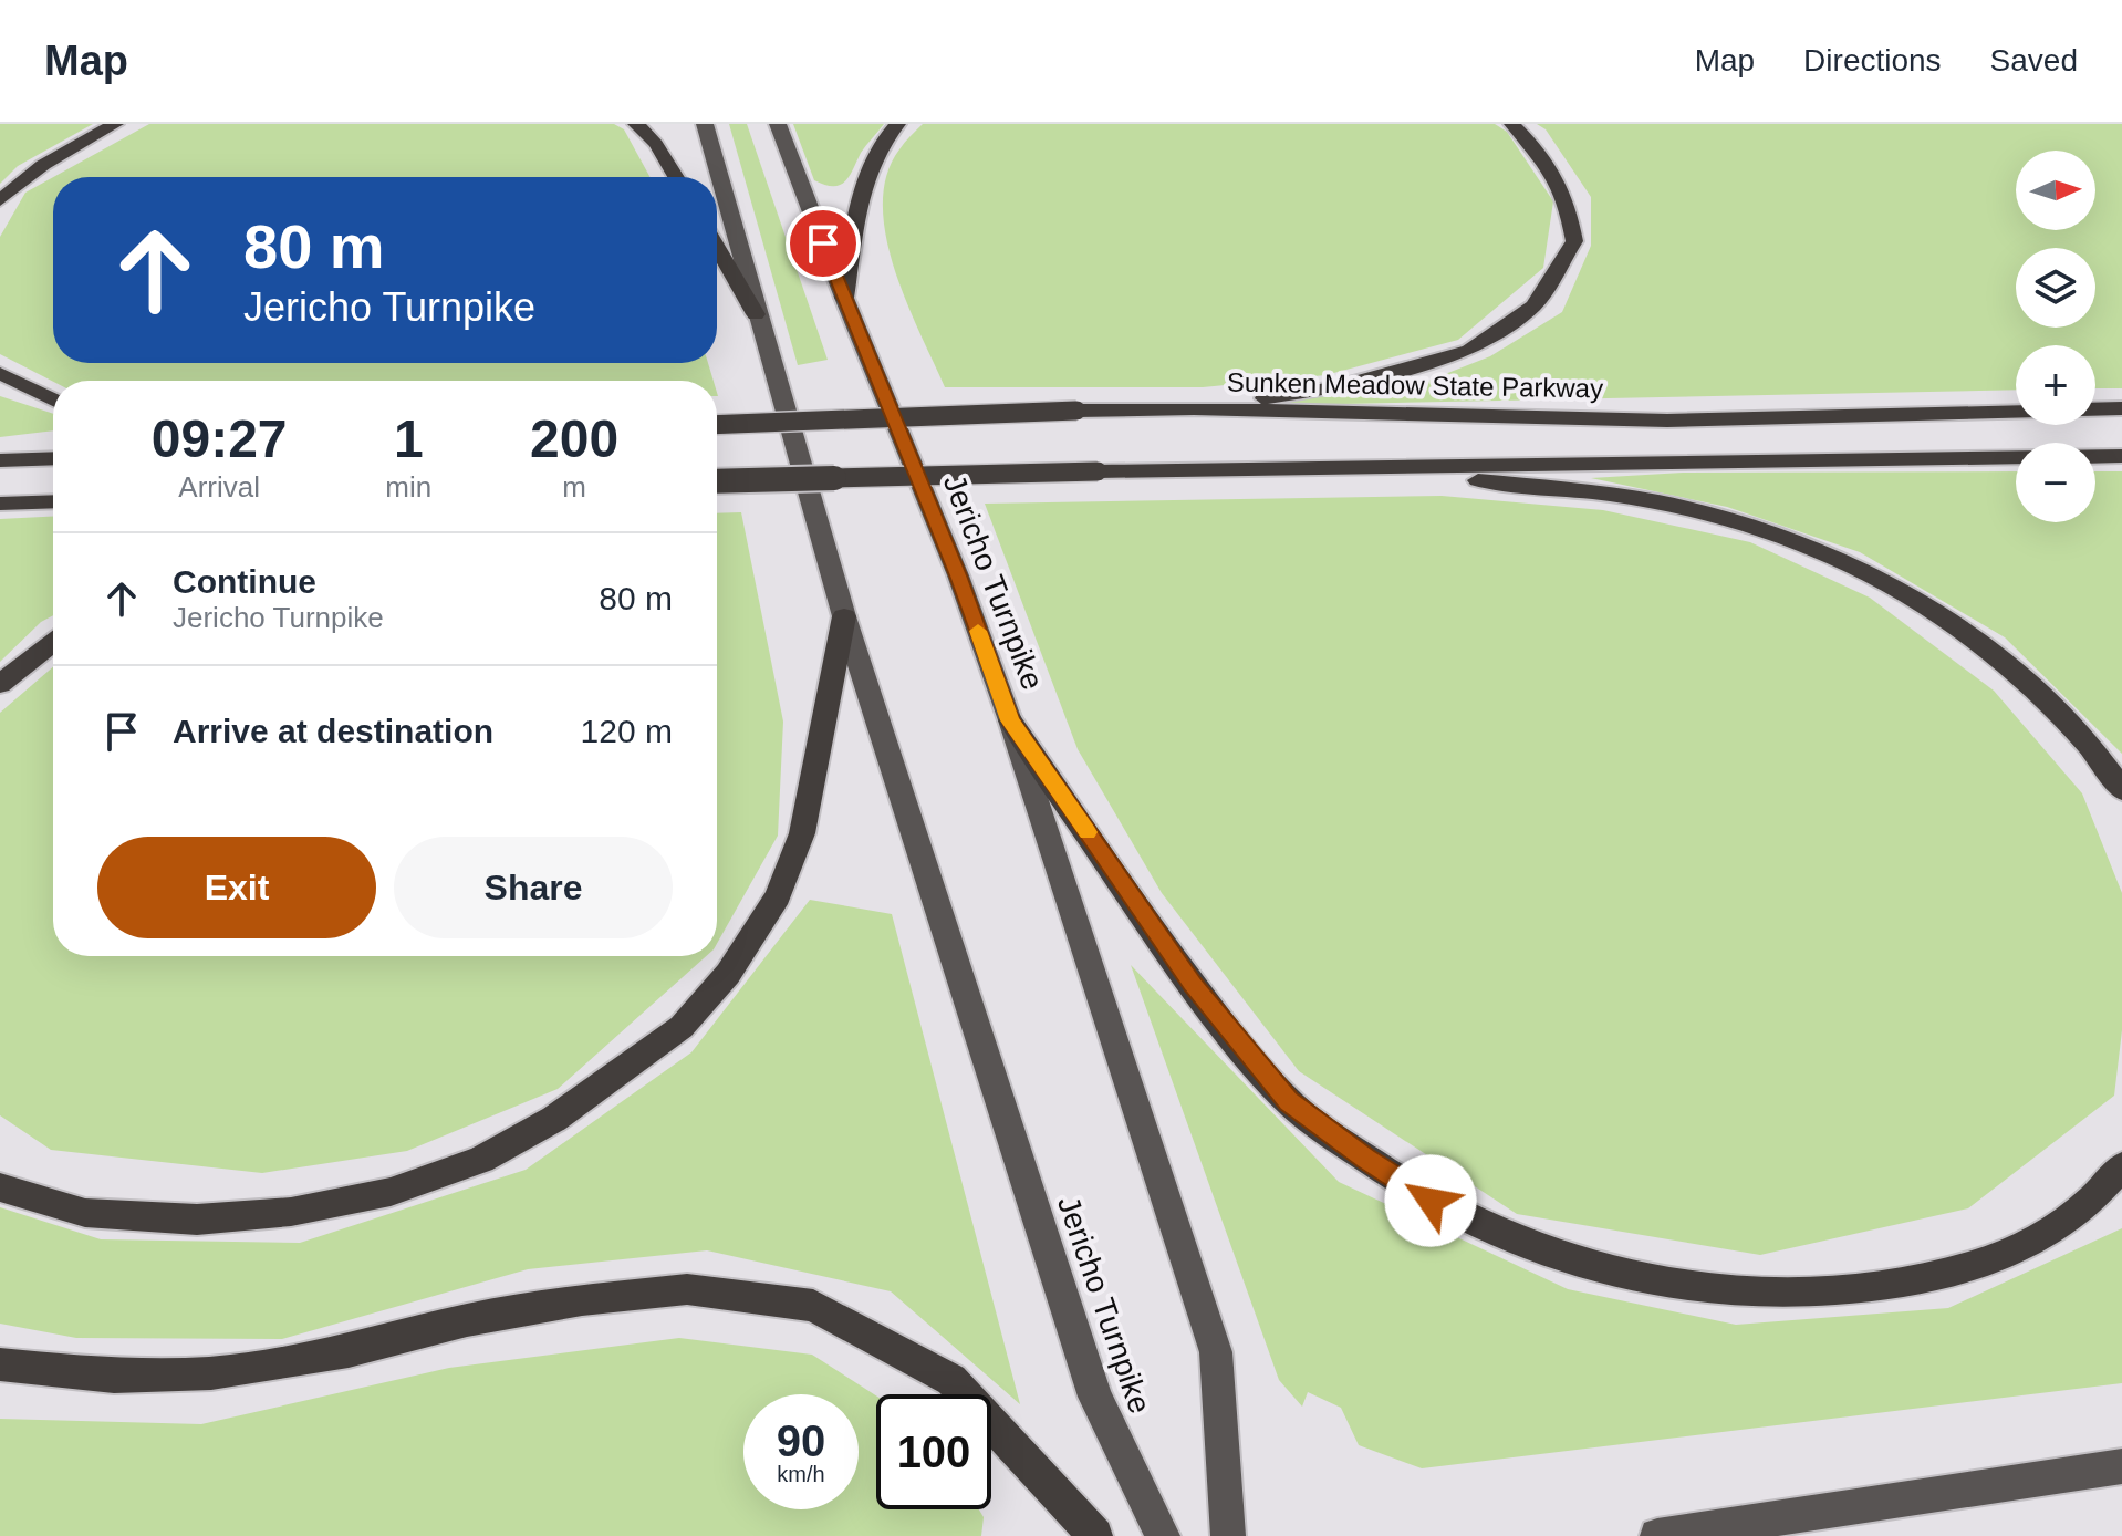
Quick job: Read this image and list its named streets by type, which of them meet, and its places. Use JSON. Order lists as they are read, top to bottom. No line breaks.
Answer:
{"streets":{"highway":["Sunken Meadow State Parkway"],"main road":["Jericho Turnpike"]},"north":"right","page":{"header":"Map","nav":["Map","Directions","Saved"],"map_buttons":["+","−"],"turn":["80 m","Jericho Turnpike"],"eta":["09:27","Arrival","1","min","200","m"],"list":[{"name":"Continue","note":"Jericho Turnpike","value":"80 m"},{"name":"Arrive at destination","value":"120 m"}],"buttons":["Exit","Share"],"speed":"90 km/h","limit":"100"}}
